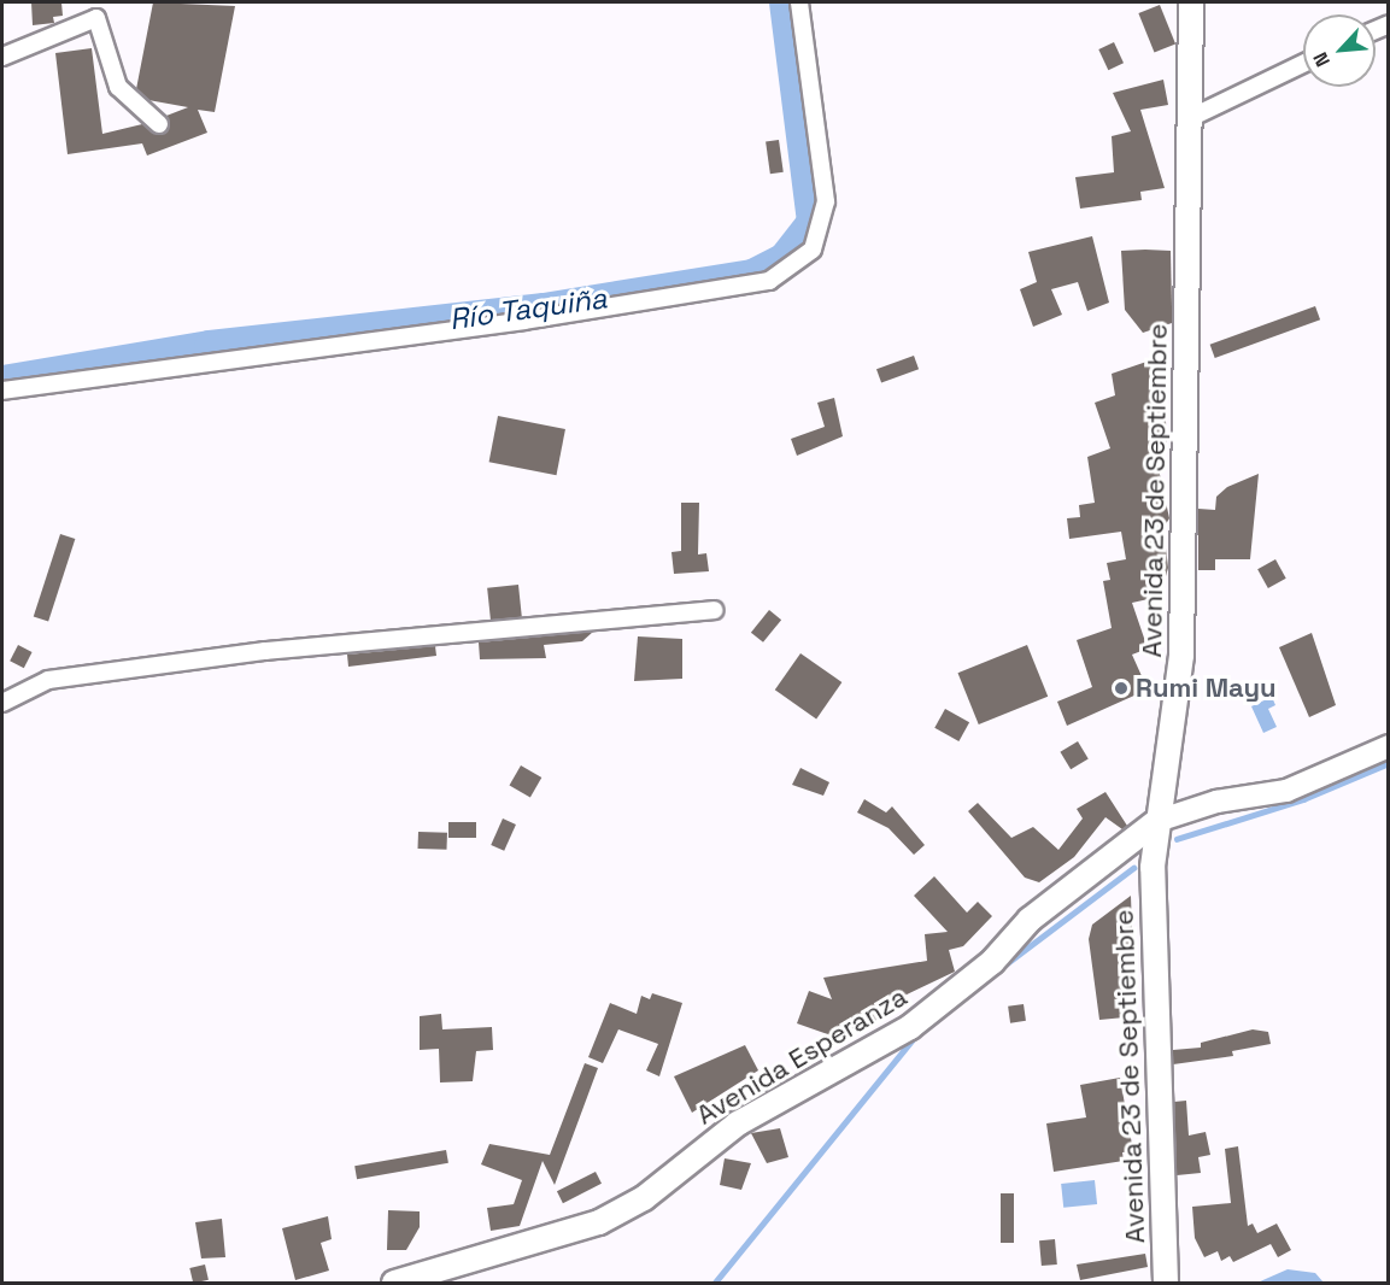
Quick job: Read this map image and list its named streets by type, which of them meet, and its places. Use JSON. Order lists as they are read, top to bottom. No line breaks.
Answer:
{"streets":{"main road":["Avenida 23 de Septiembre","Avenida Esperanza"]},"crossings":[["Avenida 23 de Septiembre","Avenida Esperanza"]],"water":["Río Taquiña"],"places":["Rumi Mayu"],"north":"bottom left"}
